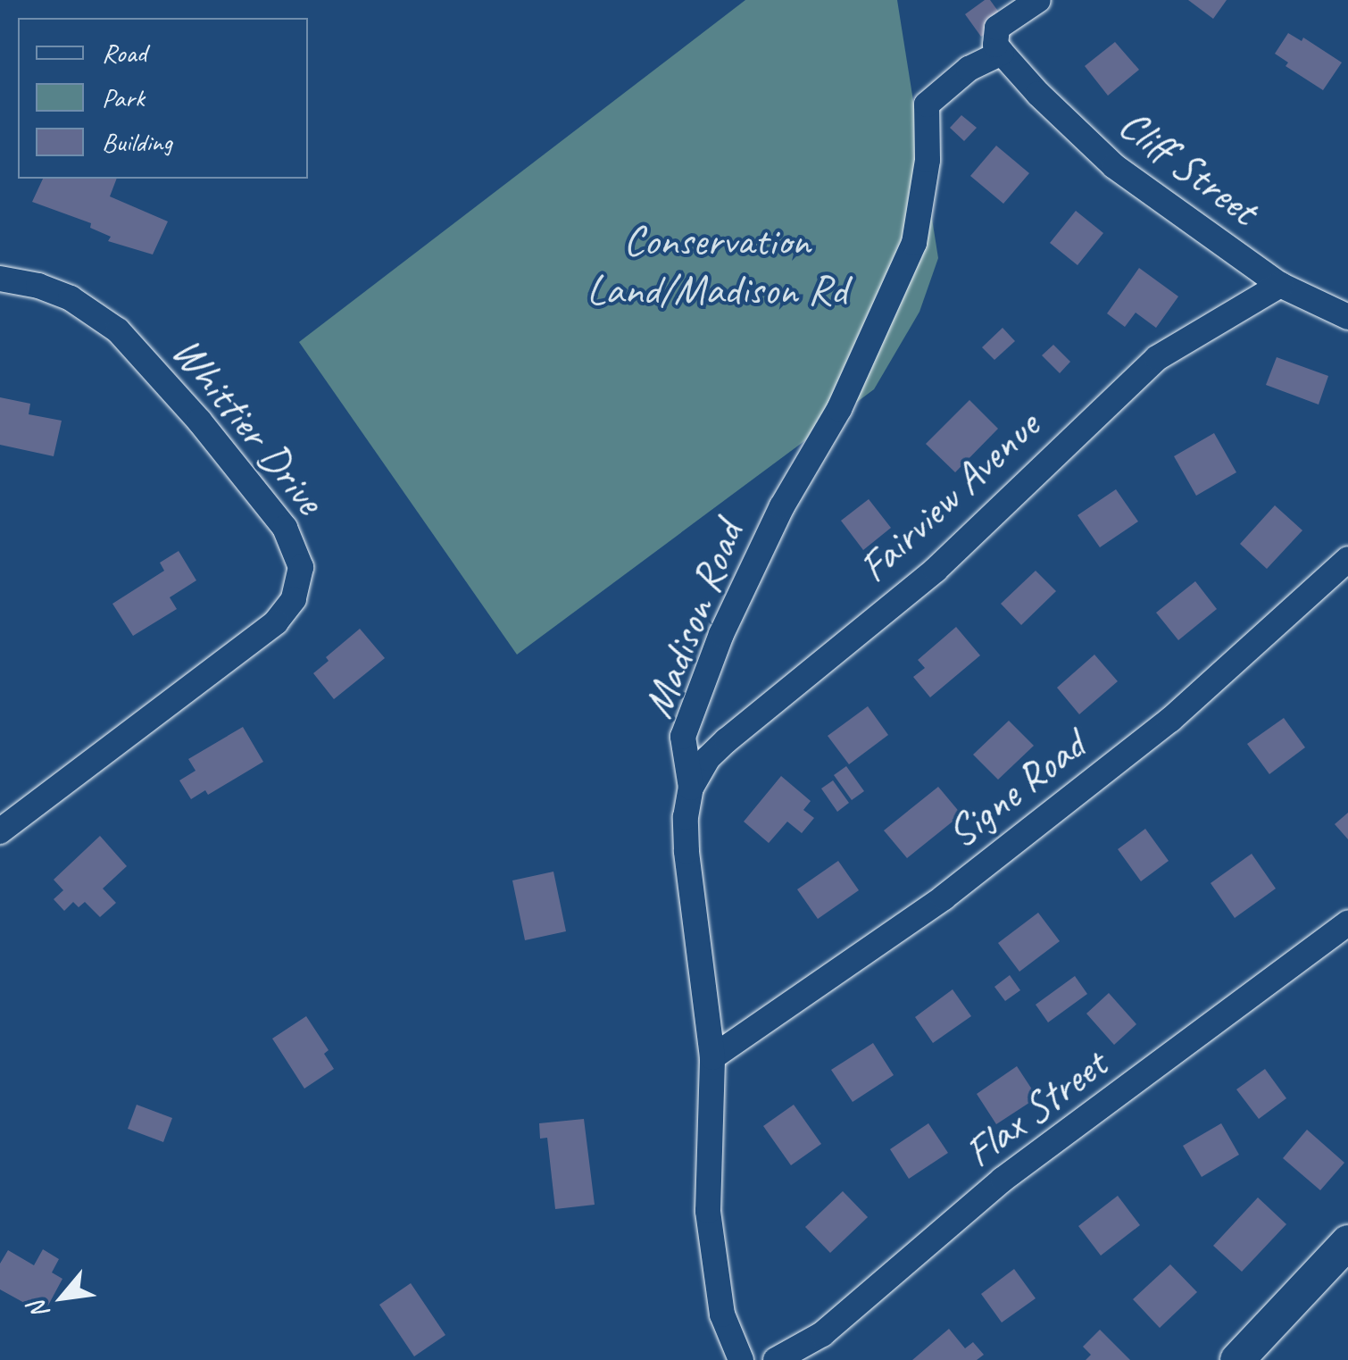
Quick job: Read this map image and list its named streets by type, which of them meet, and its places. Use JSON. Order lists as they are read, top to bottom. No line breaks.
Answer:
{"streets":{"street":["Cliff Street","Whittier Drive","Fairview Avenue","Madison Road","Signe Road","Flax Street"]},"crossings":[["Cliff Street","Fairview Avenue"],["Cliff Street","Madison Road"],["Fairview Avenue","Madison Road"],["Madison Road","Signe Road"]],"parks":["Conservation Land/Madison Rd"],"legend":["Road","Park","Building"],"north":"bottom left"}
